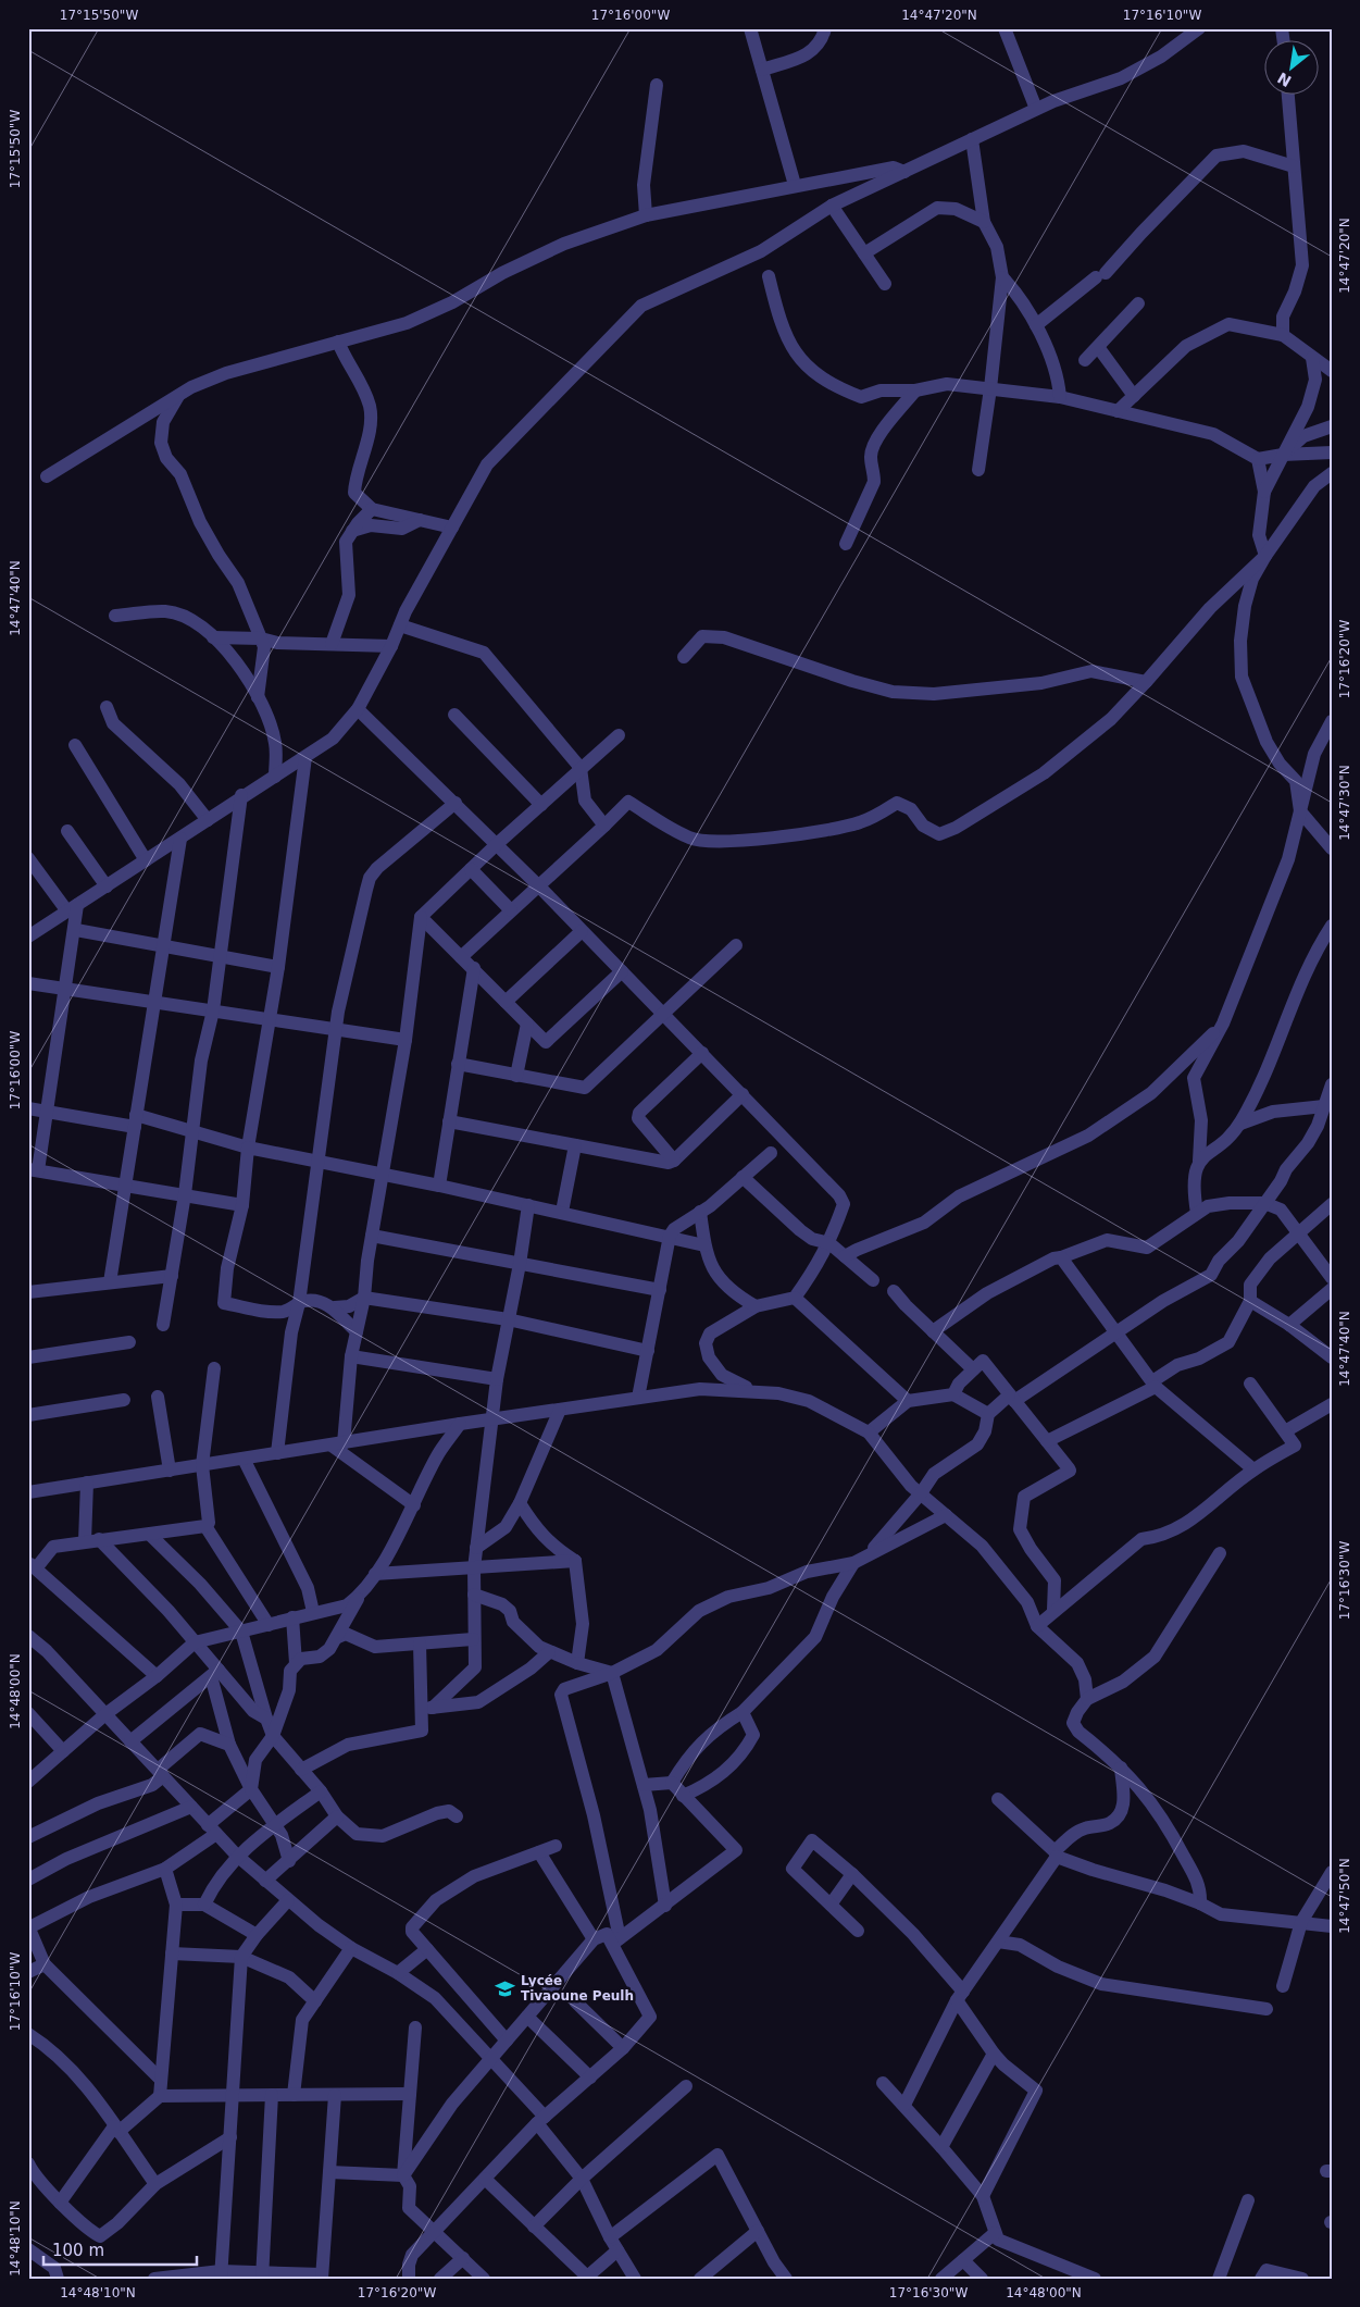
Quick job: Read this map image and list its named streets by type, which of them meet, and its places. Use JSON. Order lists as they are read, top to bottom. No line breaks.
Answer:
{"places":{"school or university":["Lycée Tivaoune Peulh"]},"scale_bar":"100 m","north":"bottom left","coordinates":["17°15'50\"W","17°16'00\"W","14°47'20\"N","17°16'10\"W","14°47'40\"N","17°16'20\"W","14°47'30\"N","17°16'30\"W","14°48'00\"N","14°47'50\"N","14°48'10\"N"]}
